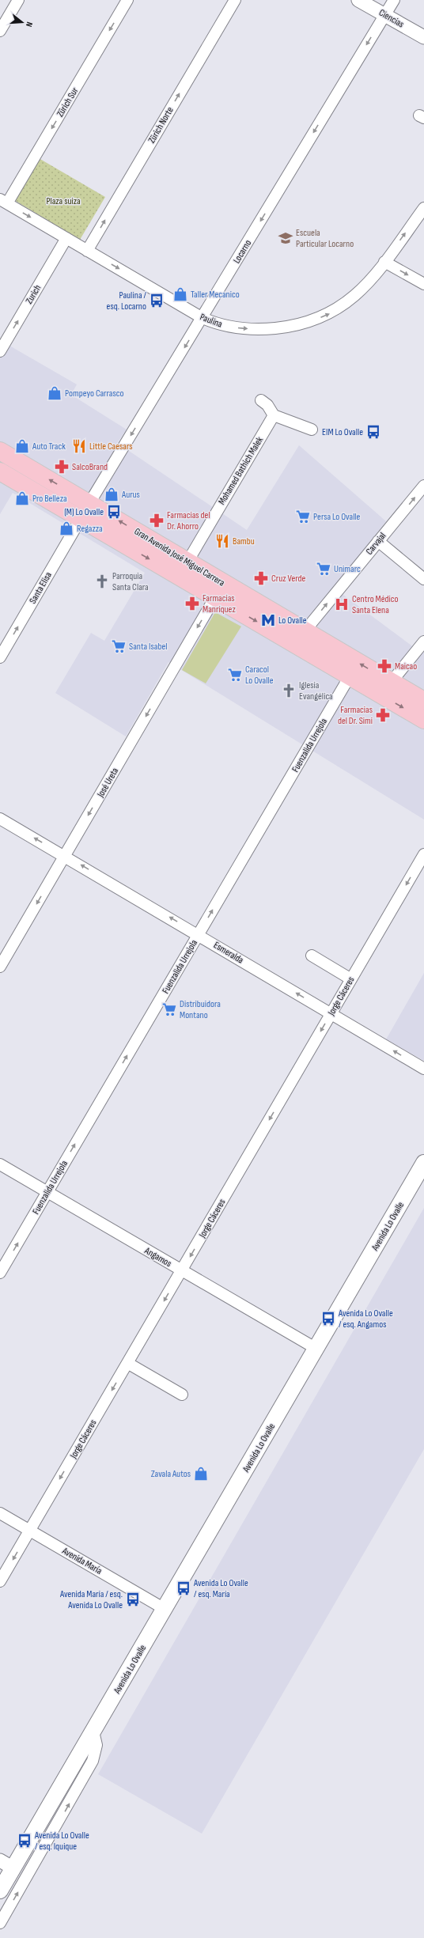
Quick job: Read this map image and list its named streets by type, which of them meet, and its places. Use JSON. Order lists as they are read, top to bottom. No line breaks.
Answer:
{"streets":{"main road":["Gran Avenida José Miguel Carrera","Avenida Lo Ovalle"],"street":["Ciencias","Zürich Sur","Zürich Norte","Locarno","Zurich","Paulina","Mohamed Bathich Malek","Carvajal","Santa Elisa","Fuenzalida Urrejola","José Ureta","Esmeralda","Jorge Cáceres","Angamos","Avenida María"]},"crossings":[["Ciencias","Locarno"],["Zürich Sur","Paulina"],["Zürich Norte","Paulina"],["Locarno","Paulina"],["Locarno","Gran Avenida José Miguel Carrera"],["Zurich","Paulina"],["Mohamed Bathich Malek","Gran Avenida José Miguel Carrera"],["Carvajal","Gran Avenida José Miguel Carrera"],["Gran Avenida José Miguel Carrera","Santa Elisa"],["Gran Avenida José Miguel Carrera","Fuenzalida Urrejola"],["Gran Avenida José Miguel Carrera","José Ureta"],["Fuenzalida Urrejola","Esmeralda"],["Fuenzalida Urrejola","Angamos"],["José Ureta","Esmeralda"],["Esmeralda","Jorge Cáceres"],["Jorge Cáceres","Angamos"],["Jorge Cáceres","Avenida María"],["Avenida Lo Ovalle","Angamos"],["Avenida Lo Ovalle","Avenida María"]],"one_way":["Zürich Sur","Zürich Norte","Locarno","Zurich","Paulina","Carvajal","Santa Elisa","Fuenzalida Urrejola","José Ureta","Esmeralda","Jorge Cáceres"],"parks":["Plaza suiza"],"places":{"school or university":["Escuela Particular Locarno"],"shop":["Taller Mecanico","Pompeyo Carrasco","Auto Track","Aurus","Pro Belleza","Regazza","Zavala Autos"],"bus stop":["Paulina / esq. Locarno","EIM Lo Ovalle","(M) Lo Ovalle","Avenida Lo Ovalle / esq. Angamos","Avenida Lo Ovalle / esq. María","Avenida María / esq. Avenida Lo Ovalle","Avenida Lo Ovalle / esq. Iquique"],"restaurant":["Little Caesars","Bambu"],"pharmacy":["SalcoBrand","Farmacias del Dr. Ahorro","Cruz Verde","Farmacias Manríquez","Maicao","Farmacias del Dr. Simi"],"supermarket":["Persa Lo Ovalle","Unimarc","Santa Isabel","Caracol Lo Ovalle","Distribuidora Montano"],"church":["Parroquia Santa Clara","Iglesia Evangélica"],"hospital":["Centro Médico Santa Elena"],"metro station":["Lo Ovalle"]},"north":"right"}
